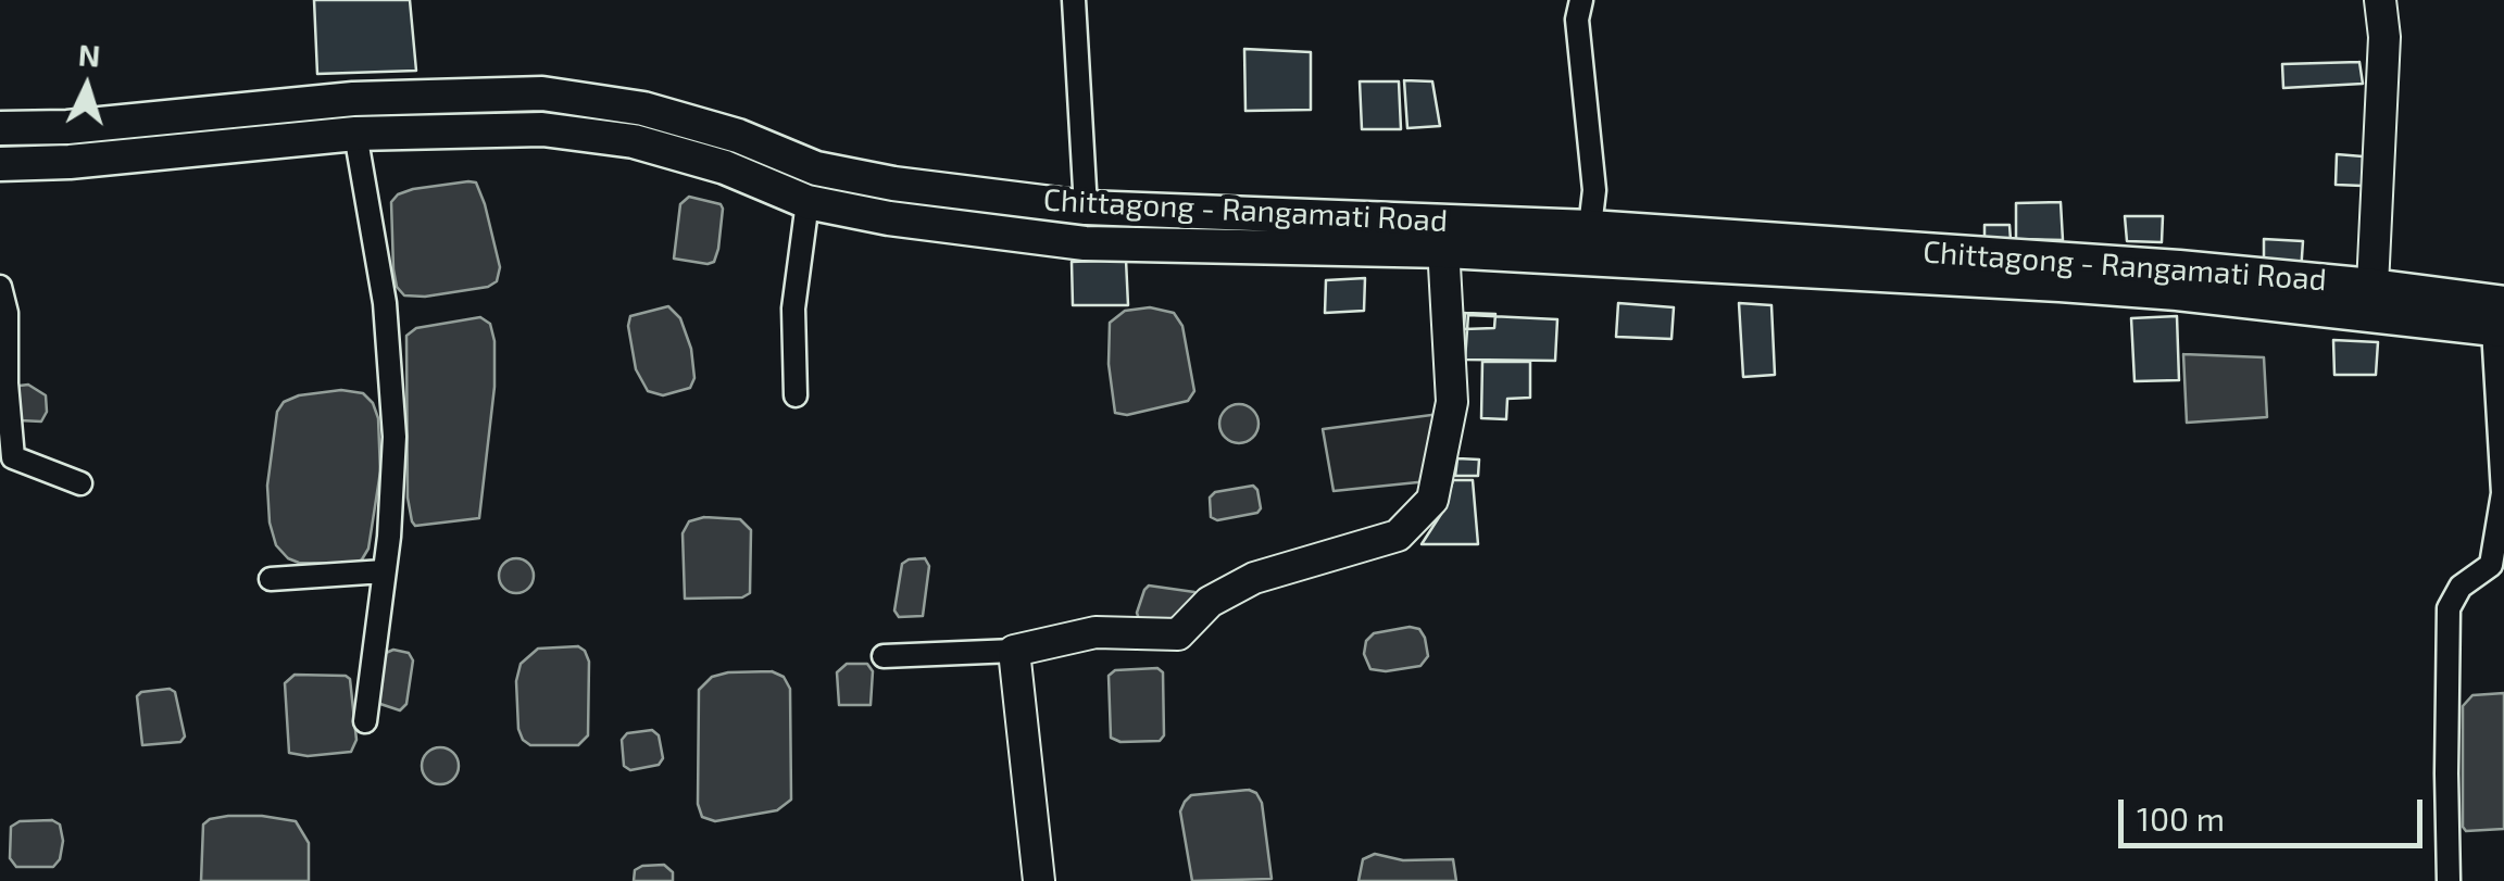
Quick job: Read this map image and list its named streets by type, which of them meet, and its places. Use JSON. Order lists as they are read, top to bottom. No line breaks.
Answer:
{"streets":{"highway":["Chittagong - Rangamati Road"]},"scale_bar":"100 m","north":"top"}
